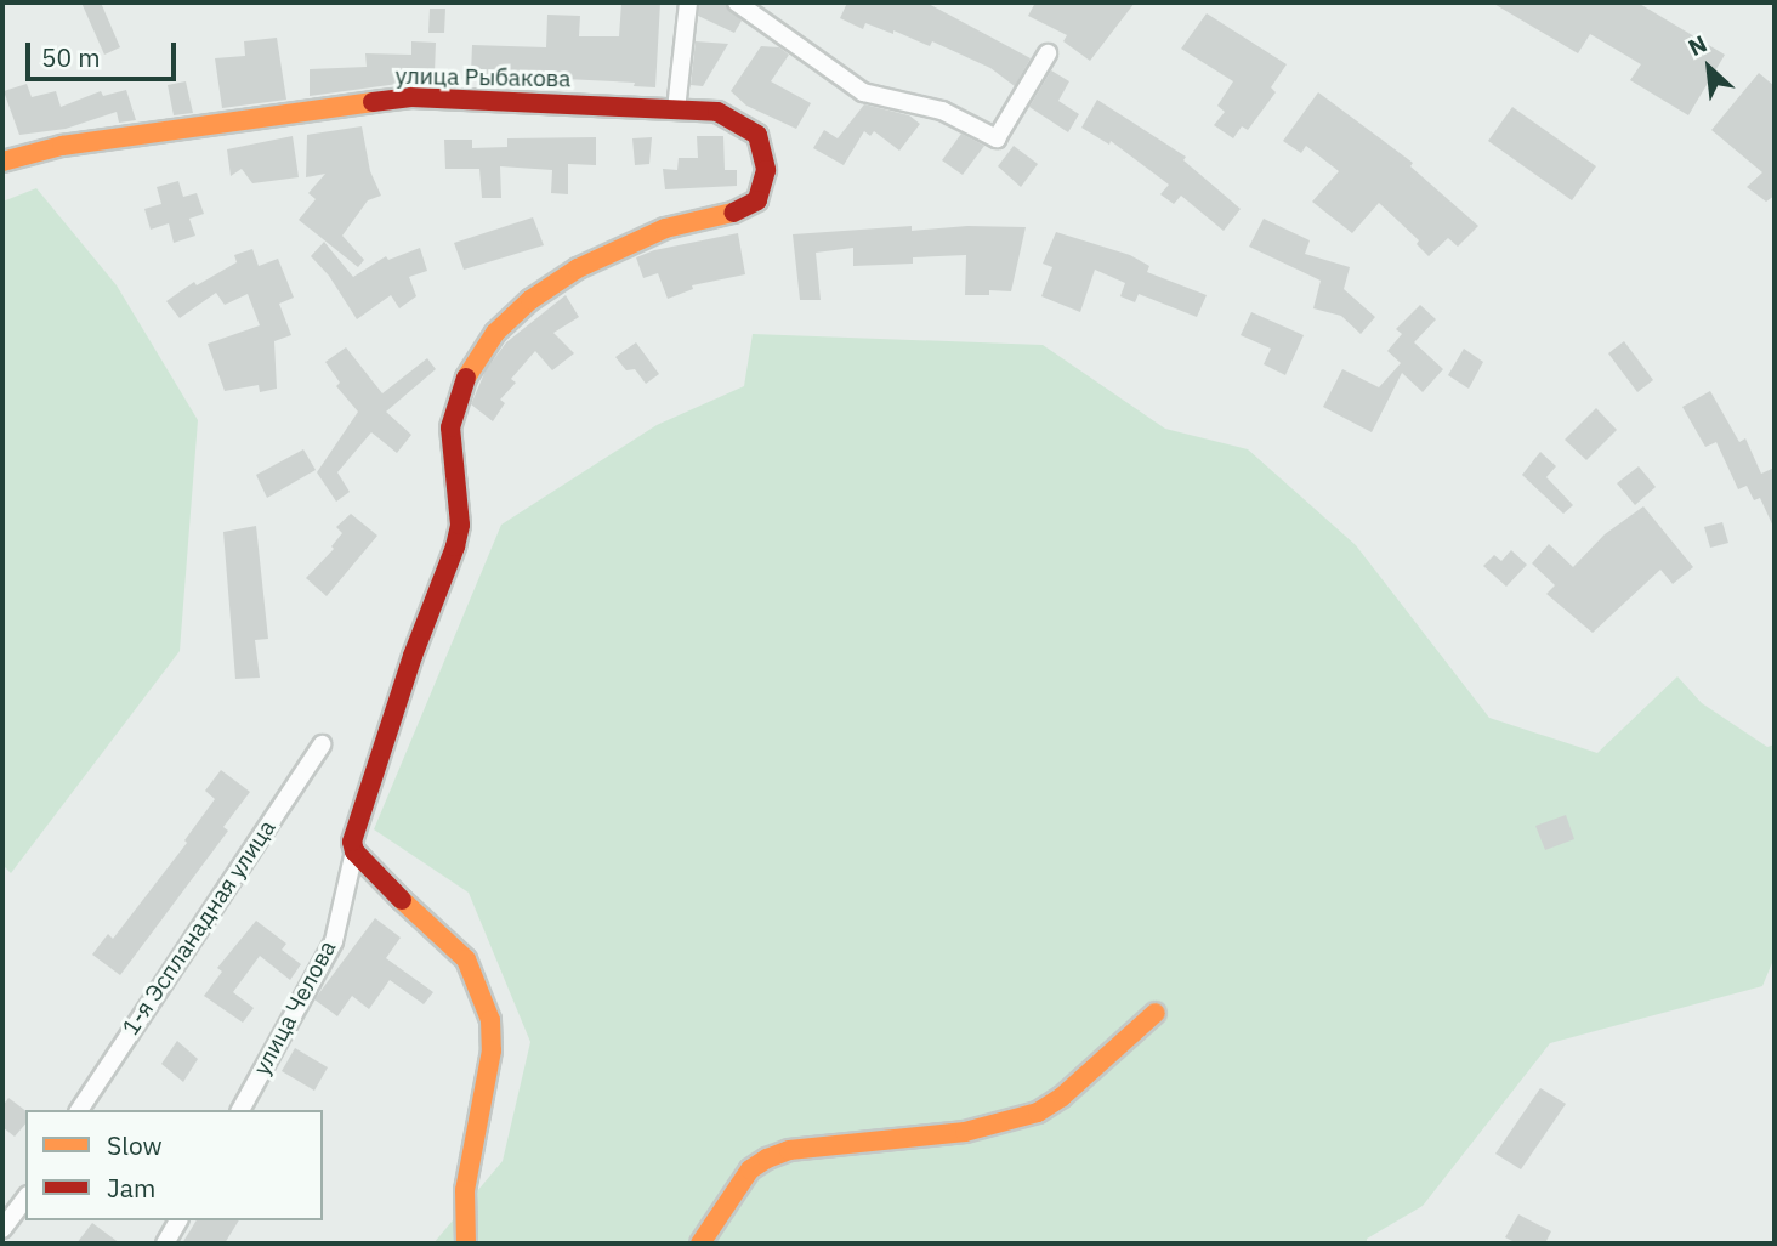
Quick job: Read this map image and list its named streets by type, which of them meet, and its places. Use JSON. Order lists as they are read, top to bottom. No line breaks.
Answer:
{"streets":{"street":["улица Рыбакова","1-я Эспланадная улица","улица Челова"]},"crossings":[["улица Рыбакова","улица Челова"]],"legend":["Slow","Jam"],"scale_bar":"50 m","north":"top left"}
